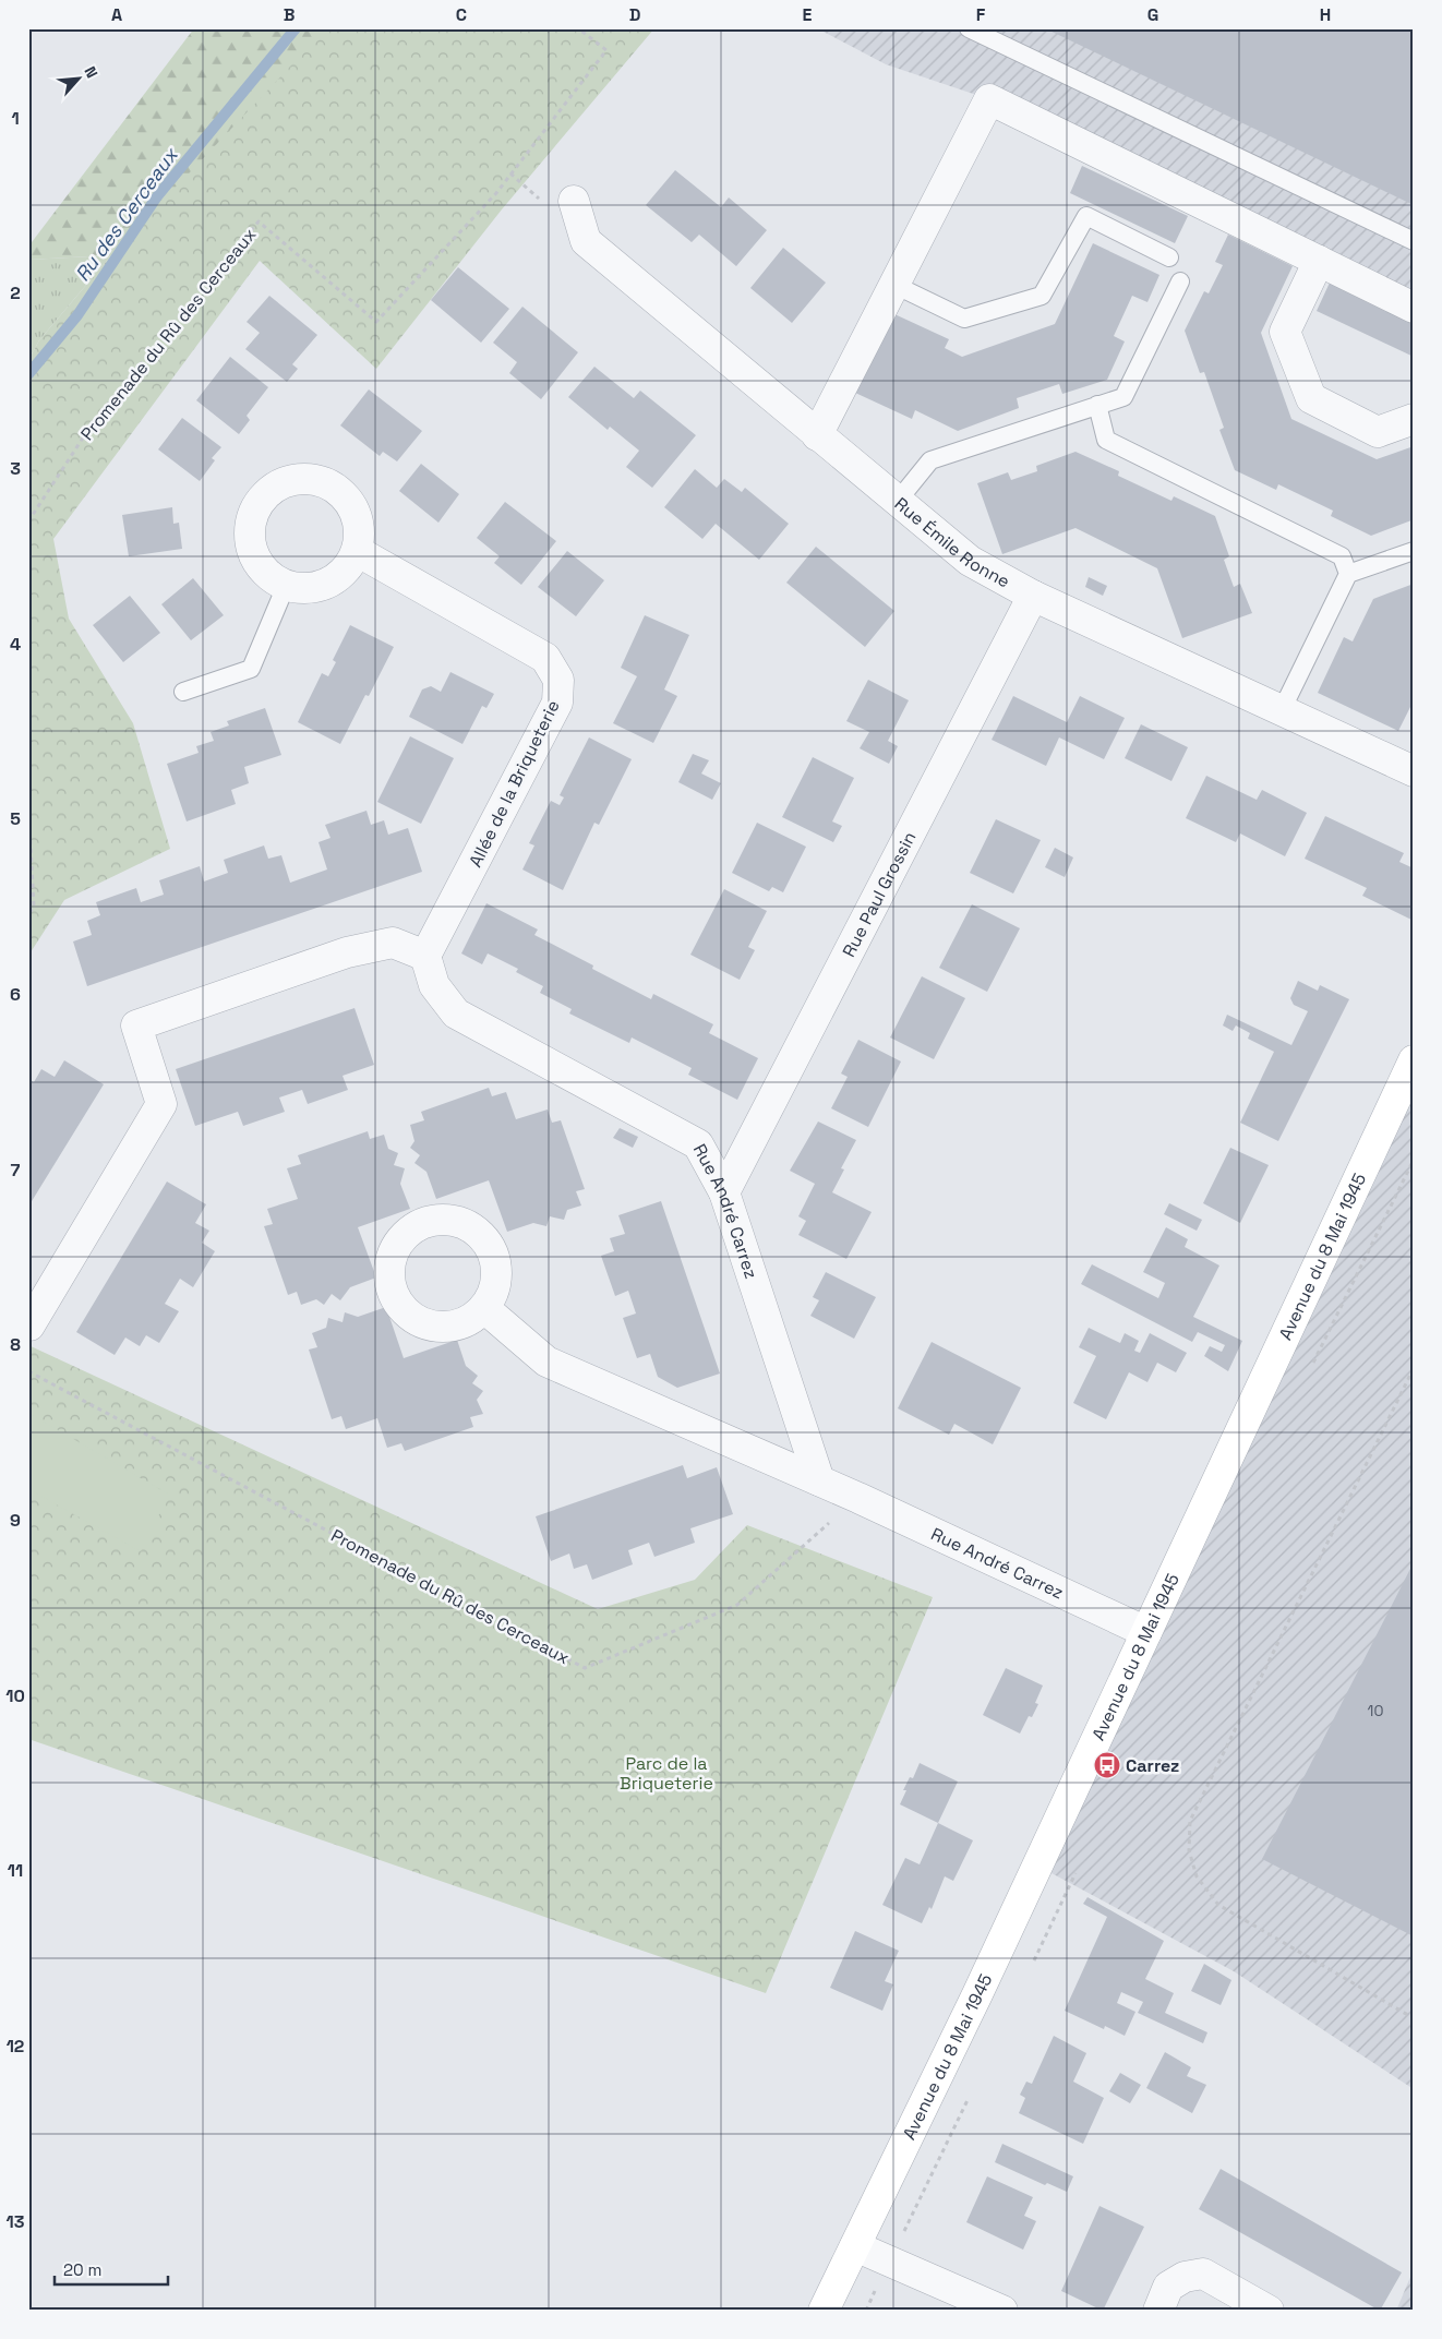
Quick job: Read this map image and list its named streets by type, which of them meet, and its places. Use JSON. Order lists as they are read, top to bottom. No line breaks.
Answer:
{"streets":{"street":["Rue Émile Ronne","Allée de la Briqueterie","Rue Paul Grossin","Rue André Carrez","Avenue du 8 Mai 1945"],"path":["Promenade du Rû des Cerceaux"]},"crossings":[["Promenade du Rû des Cerceaux","Rue André Carrez"],["Rue Émile Ronne","Rue Paul Grossin"],["Allée de la Briqueterie","Rue André Carrez"],["Rue Paul Grossin","Rue André Carrez"],["Rue André Carrez","Avenue du 8 Mai 1945"]],"water":["Ru des Cerceaux"],"parks":["Parc de la Briqueterie"],"places":{"bus stop":["Carrez"]},"house_numbers":["10"],"scale_bar":"20 m","north":"top right","grid":{"columns":["A","B","C","D","E","F","G","H"],"rows":["1","2","3","4","5","6","7","8","9","10","11","12","13"]}}
